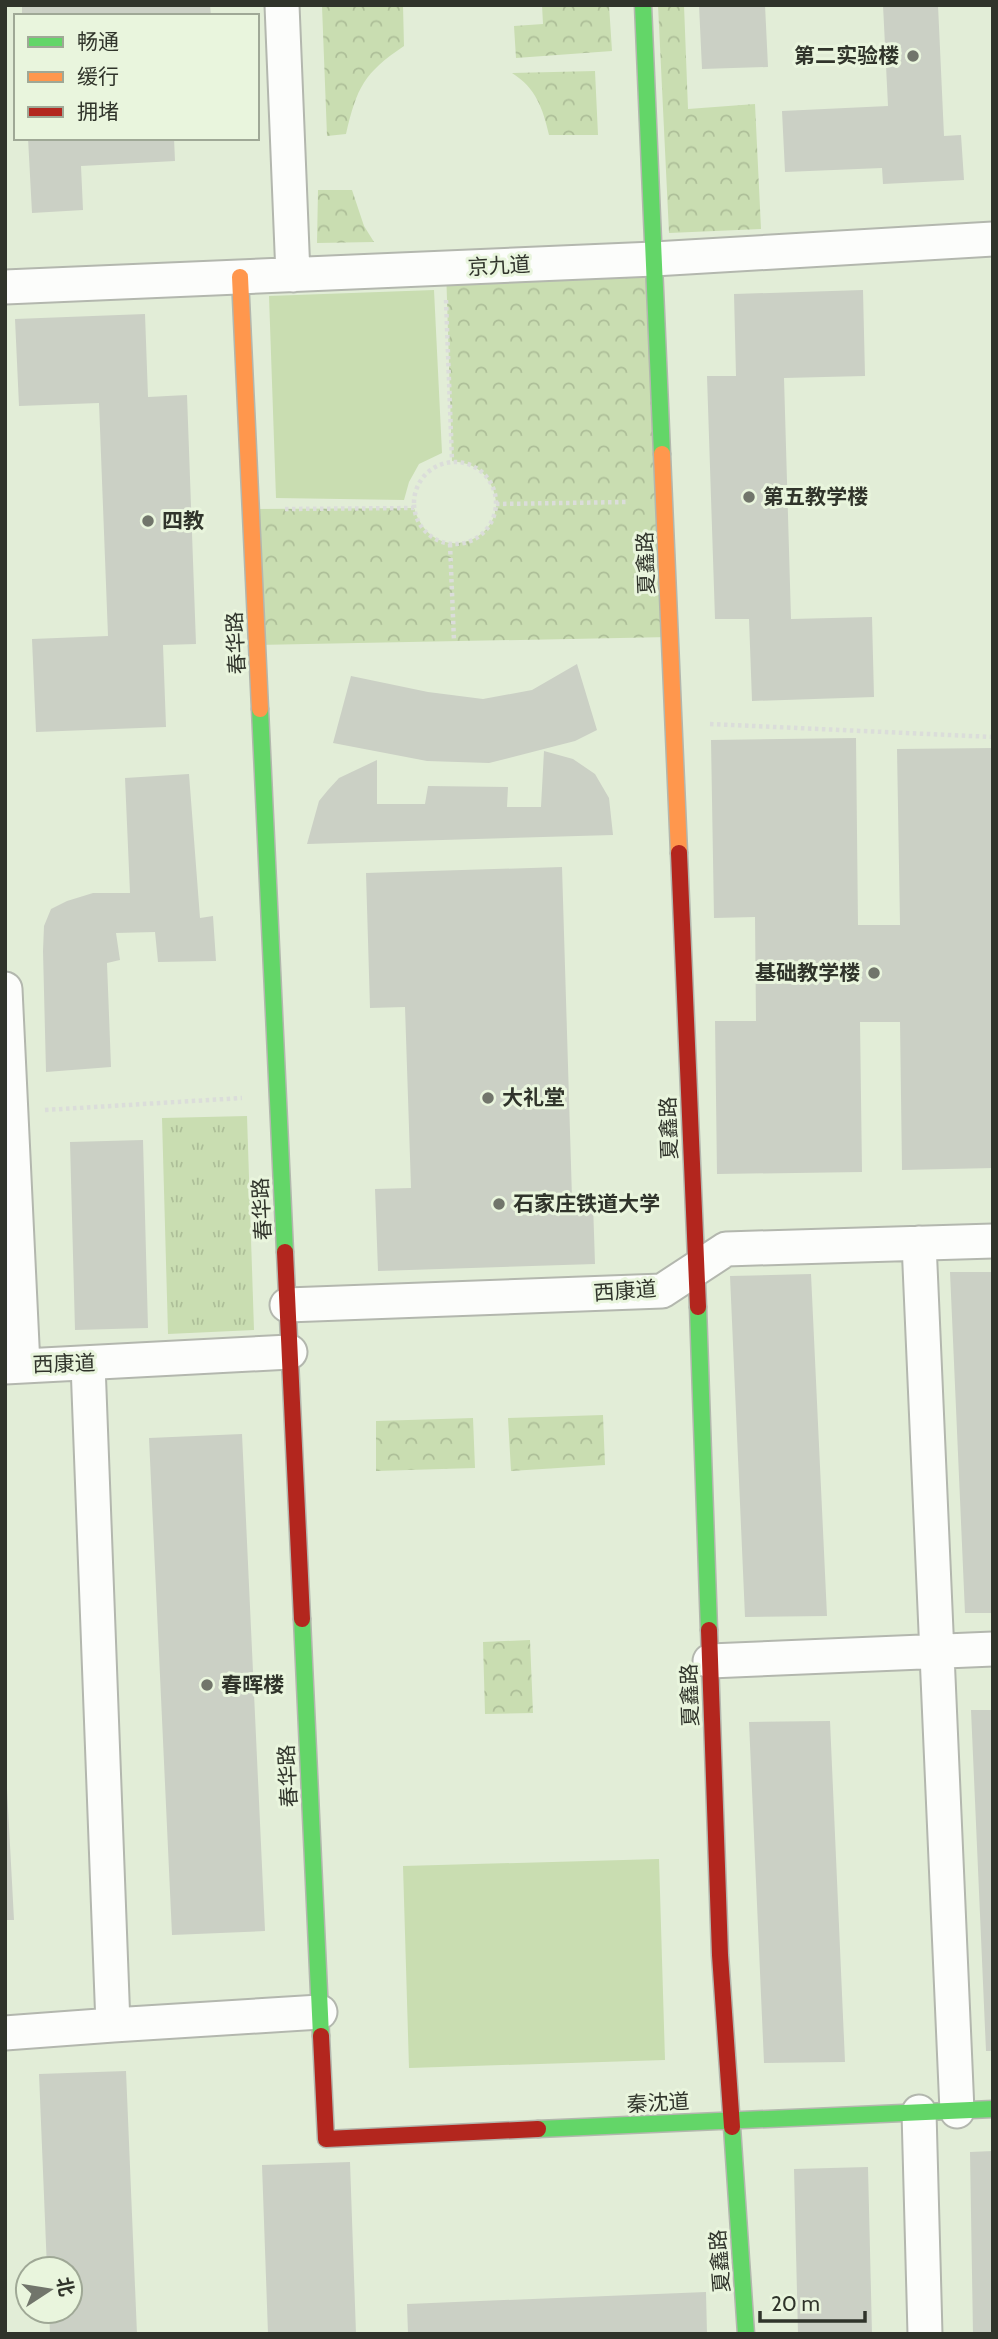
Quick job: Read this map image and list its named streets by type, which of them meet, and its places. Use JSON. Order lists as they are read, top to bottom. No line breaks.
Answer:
{"streets":{"street":["京九道","夏鑫路","春华路","西康道","秦沈道"]},"crossings":[["京九道","夏鑫路"],["京九道","春华路"],["夏鑫路","西康道"],["夏鑫路","秦沈道"],["春华路","西康道"],["春华路","秦沈道"]],"places":["第二实验楼","第五教学楼","四教","基础教学楼","大礼堂","石家庄铁道大学","春晖楼"],"legend":["畅通","缓行","拥堵"],"scale_bar":"20 m","north":"right"}
